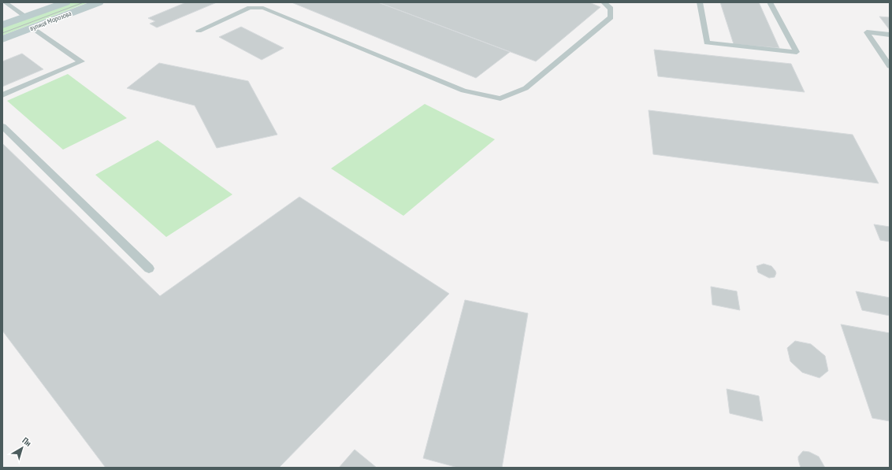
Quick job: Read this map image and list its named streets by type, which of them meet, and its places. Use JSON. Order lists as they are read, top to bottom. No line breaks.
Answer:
{"streets":{"main road":["вулиця Морозова"]},"north":"top right"}
